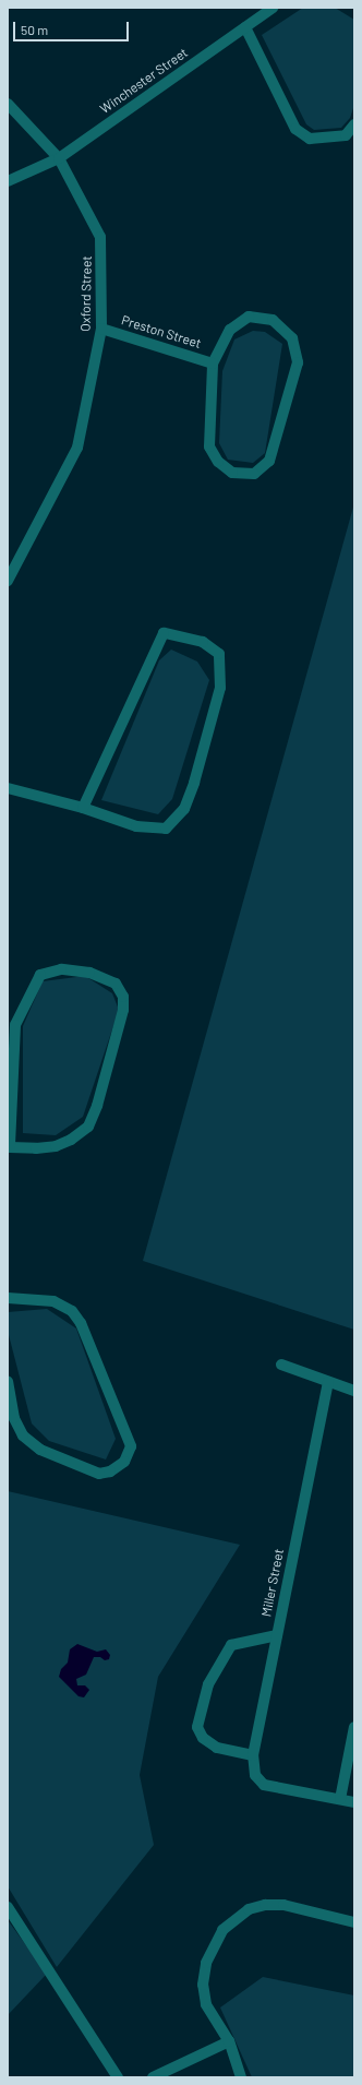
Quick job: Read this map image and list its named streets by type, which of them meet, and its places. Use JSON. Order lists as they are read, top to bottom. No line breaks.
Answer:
{"streets":{"street":["Winchester Street","Oxford Street","Preston Street","Miller Street"]},"crossings":[["Winchester Street","Oxford Street"],["Oxford Street","Preston Street"]],"scale_bar":"50 m"}
